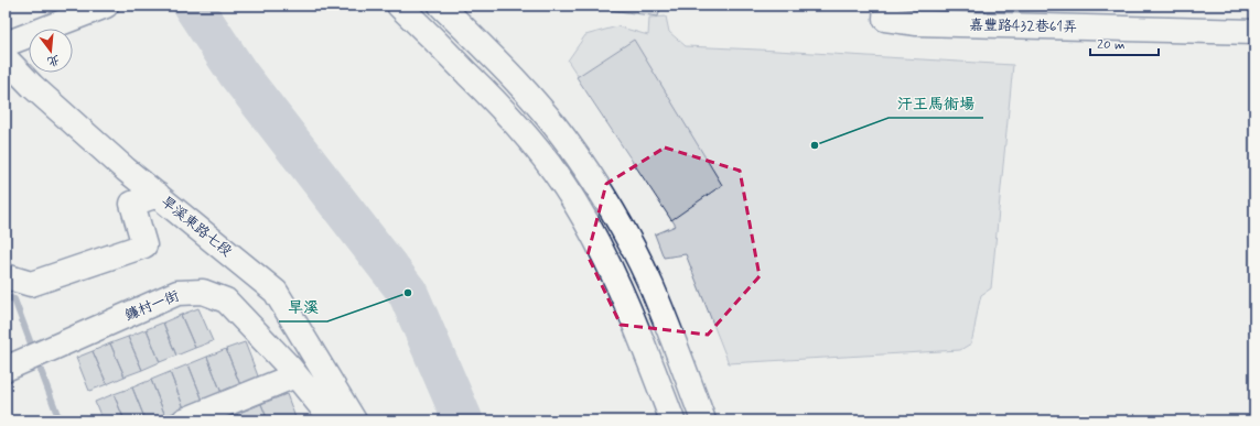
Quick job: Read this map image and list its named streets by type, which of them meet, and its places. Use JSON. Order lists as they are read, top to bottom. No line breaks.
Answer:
{"streets":{"street":["嘉豐路432巷61弄","旱溪東路七段","鐮村一街"]},"places":["汗王馬術場","旱溪"],"scale_bar":"20 m","north":"bottom"}
